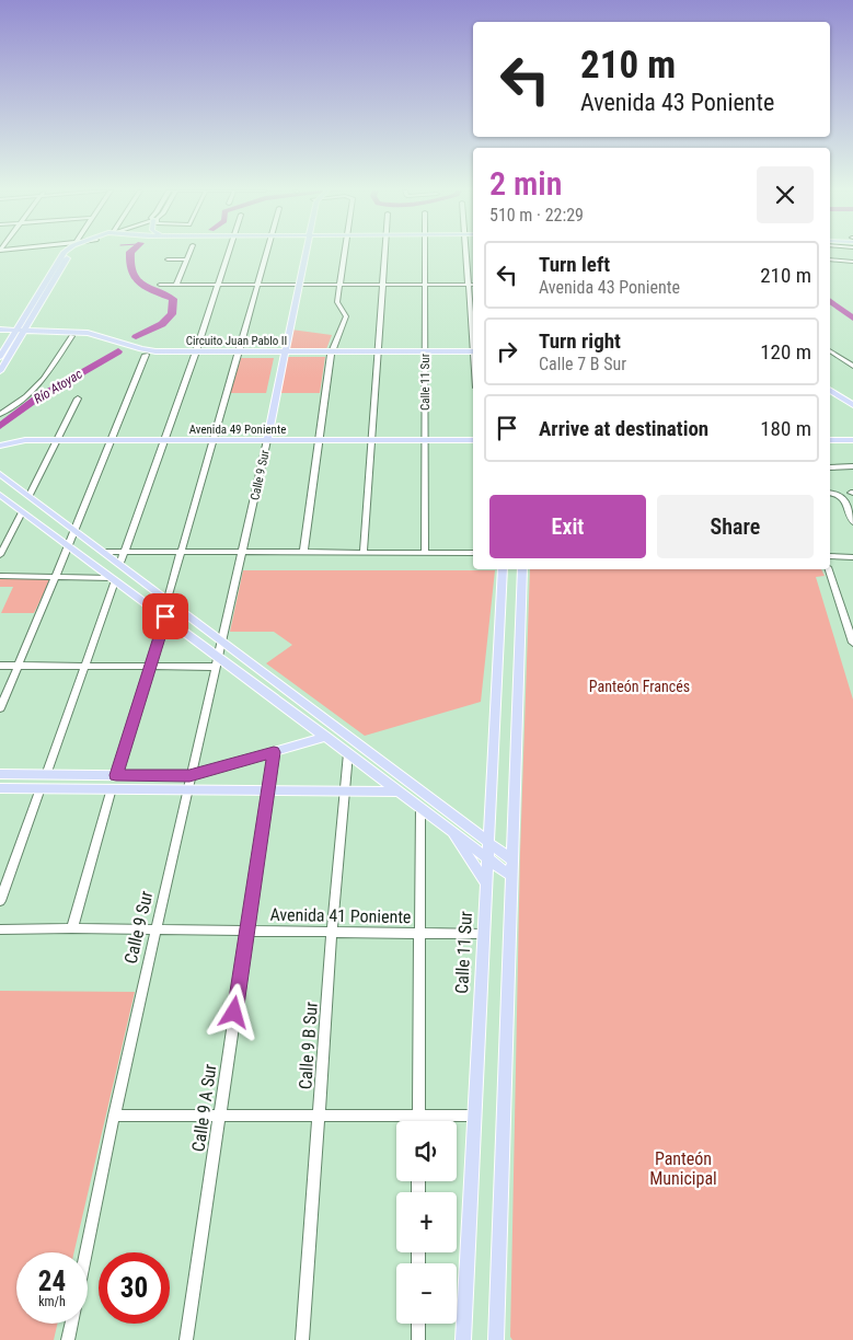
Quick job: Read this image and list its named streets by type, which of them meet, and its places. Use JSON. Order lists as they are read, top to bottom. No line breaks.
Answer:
{"streets":{"main road":["Circuito Juan Pablo II","Calle 11 Sur","Avenida 49 Poniente","Calle 9 Sur"],"street":["Avenida 41 Poniente","Calle 9 B Sur","Calle 9 A Sur"]},"crossings":[["Circuito Juan Pablo II","Calle 11 Sur"],["Circuito Juan Pablo II","Calle 9 Sur"],["Calle 11 Sur","Avenida 49 Poniente"],["Calle 11 Sur","Avenida 41 Poniente"],["Avenida 49 Poniente","Calle 9 Sur"],["Calle 9 Sur","Avenida 41 Poniente"],["Avenida 41 Poniente","Calle 9 B Sur"],["Avenida 41 Poniente","Calle 9 A Sur"]],"water":["Río Atoyac"],"parks":["Panteón Francés","Panteón Municipal"],"page":{"turn":["210 m","Avenida 43 Poniente"],"heading":["2 min","510 m · 22:29"],"list":[{"name":"Turn left","note":"Avenida 43 Poniente","value":"210 m"},{"name":"Turn right","note":"Calle 7 B Sur","value":"120 m"},{"name":"Arrive at destination","value":"180 m"}],"buttons":["Exit","Share"],"map_buttons":["+","−"],"speed":"24 km/h","limit":"30"}}
